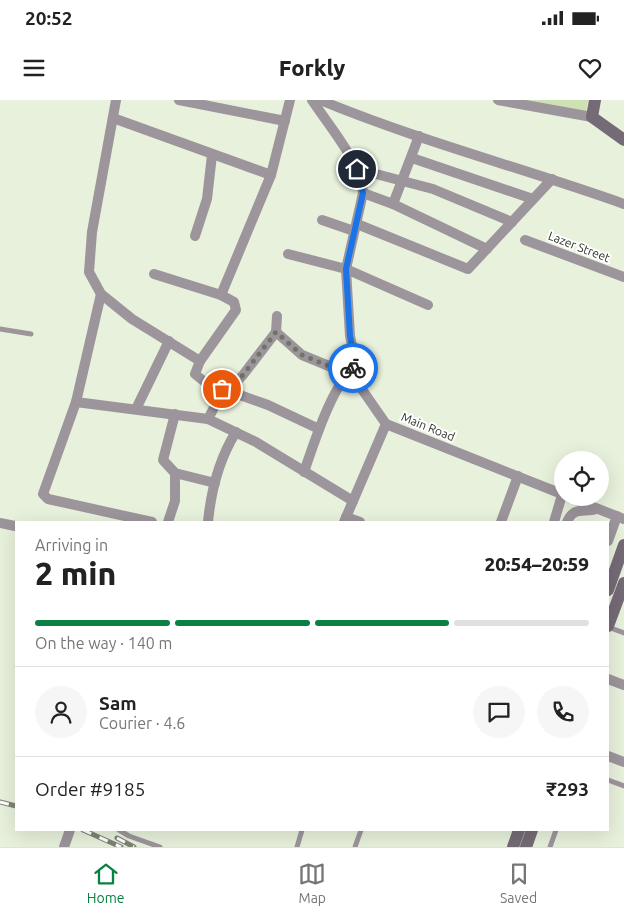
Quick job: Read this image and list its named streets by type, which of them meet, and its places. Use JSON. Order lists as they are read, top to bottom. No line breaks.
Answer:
{"streets":{"street":["Lazer Street","Main Road"]},"page":{"status":"20:52","header":"Forkly","heading":["2 min","Arriving in","20:54–20:59"],"panel":["Sam","Courier · 4.6","Order #9185","₹293"],"bar":"On the way · 140 m","tabs":["Home","Map","Saved"]}}
